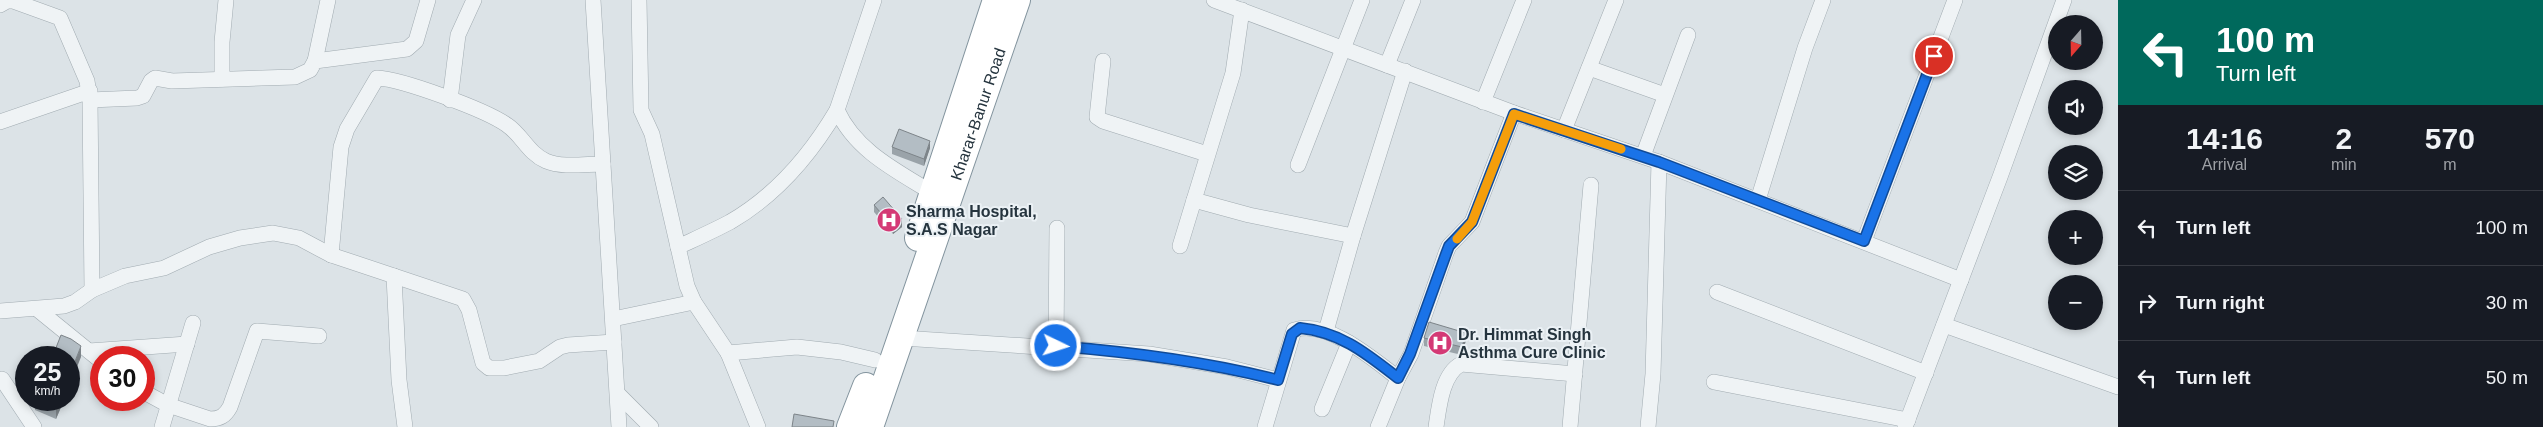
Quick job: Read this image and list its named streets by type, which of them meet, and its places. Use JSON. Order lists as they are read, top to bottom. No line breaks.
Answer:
{"streets":{"highway":["Kharar-Banur Road"]},"places":{"hospital":["Sharma Hospital, S.A.S Nagar","Dr. Himmat Singh Asthma Cure Clinic"]},"north":"bottom","page":{"turn":["100 m","Turn left"],"map_buttons":["+","−"],"eta":["14:16","Arrival","2","min","570","m"],"list":[{"name":"Turn left","value":"100 m"},{"name":"Turn right","value":"30 m"},{"name":"Turn left","value":"50 m"}],"speed":"25 km/h","limit":"30"}}
